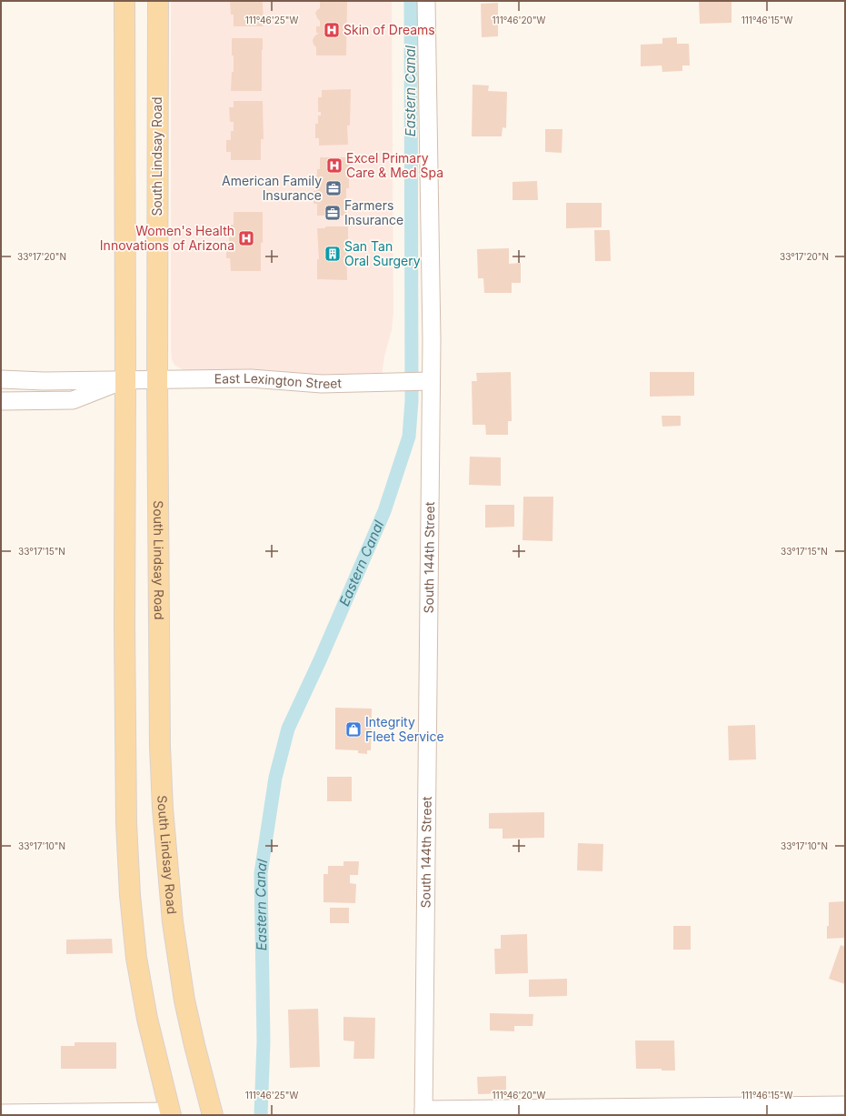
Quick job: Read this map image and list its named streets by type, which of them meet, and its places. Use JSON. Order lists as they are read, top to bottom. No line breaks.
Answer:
{"streets":{"main road":["South Lindsay Road"],"street":["East Lexington Street","South 144th Street"]},"crossings":[["South Lindsay Road","East Lexington Street"],["East Lexington Street","South 144th Street"]],"water":["Eastern Canal"],"places":{"hospital":["Skin of Dreams","Excel Primary Care & Med Spa","Women's Health Innovations of Arizona"],"office":["American Family Insurance","Farmers Insurance"],"building":["San Tan Oral Surgery"],"shop":["Integrity Fleet Service"]},"coordinates":["111°46'25\"W","111°46'20\"W","111°46'15\"W","33°17'20\"N","33°17'15\"N","33°17'10\"N"]}
